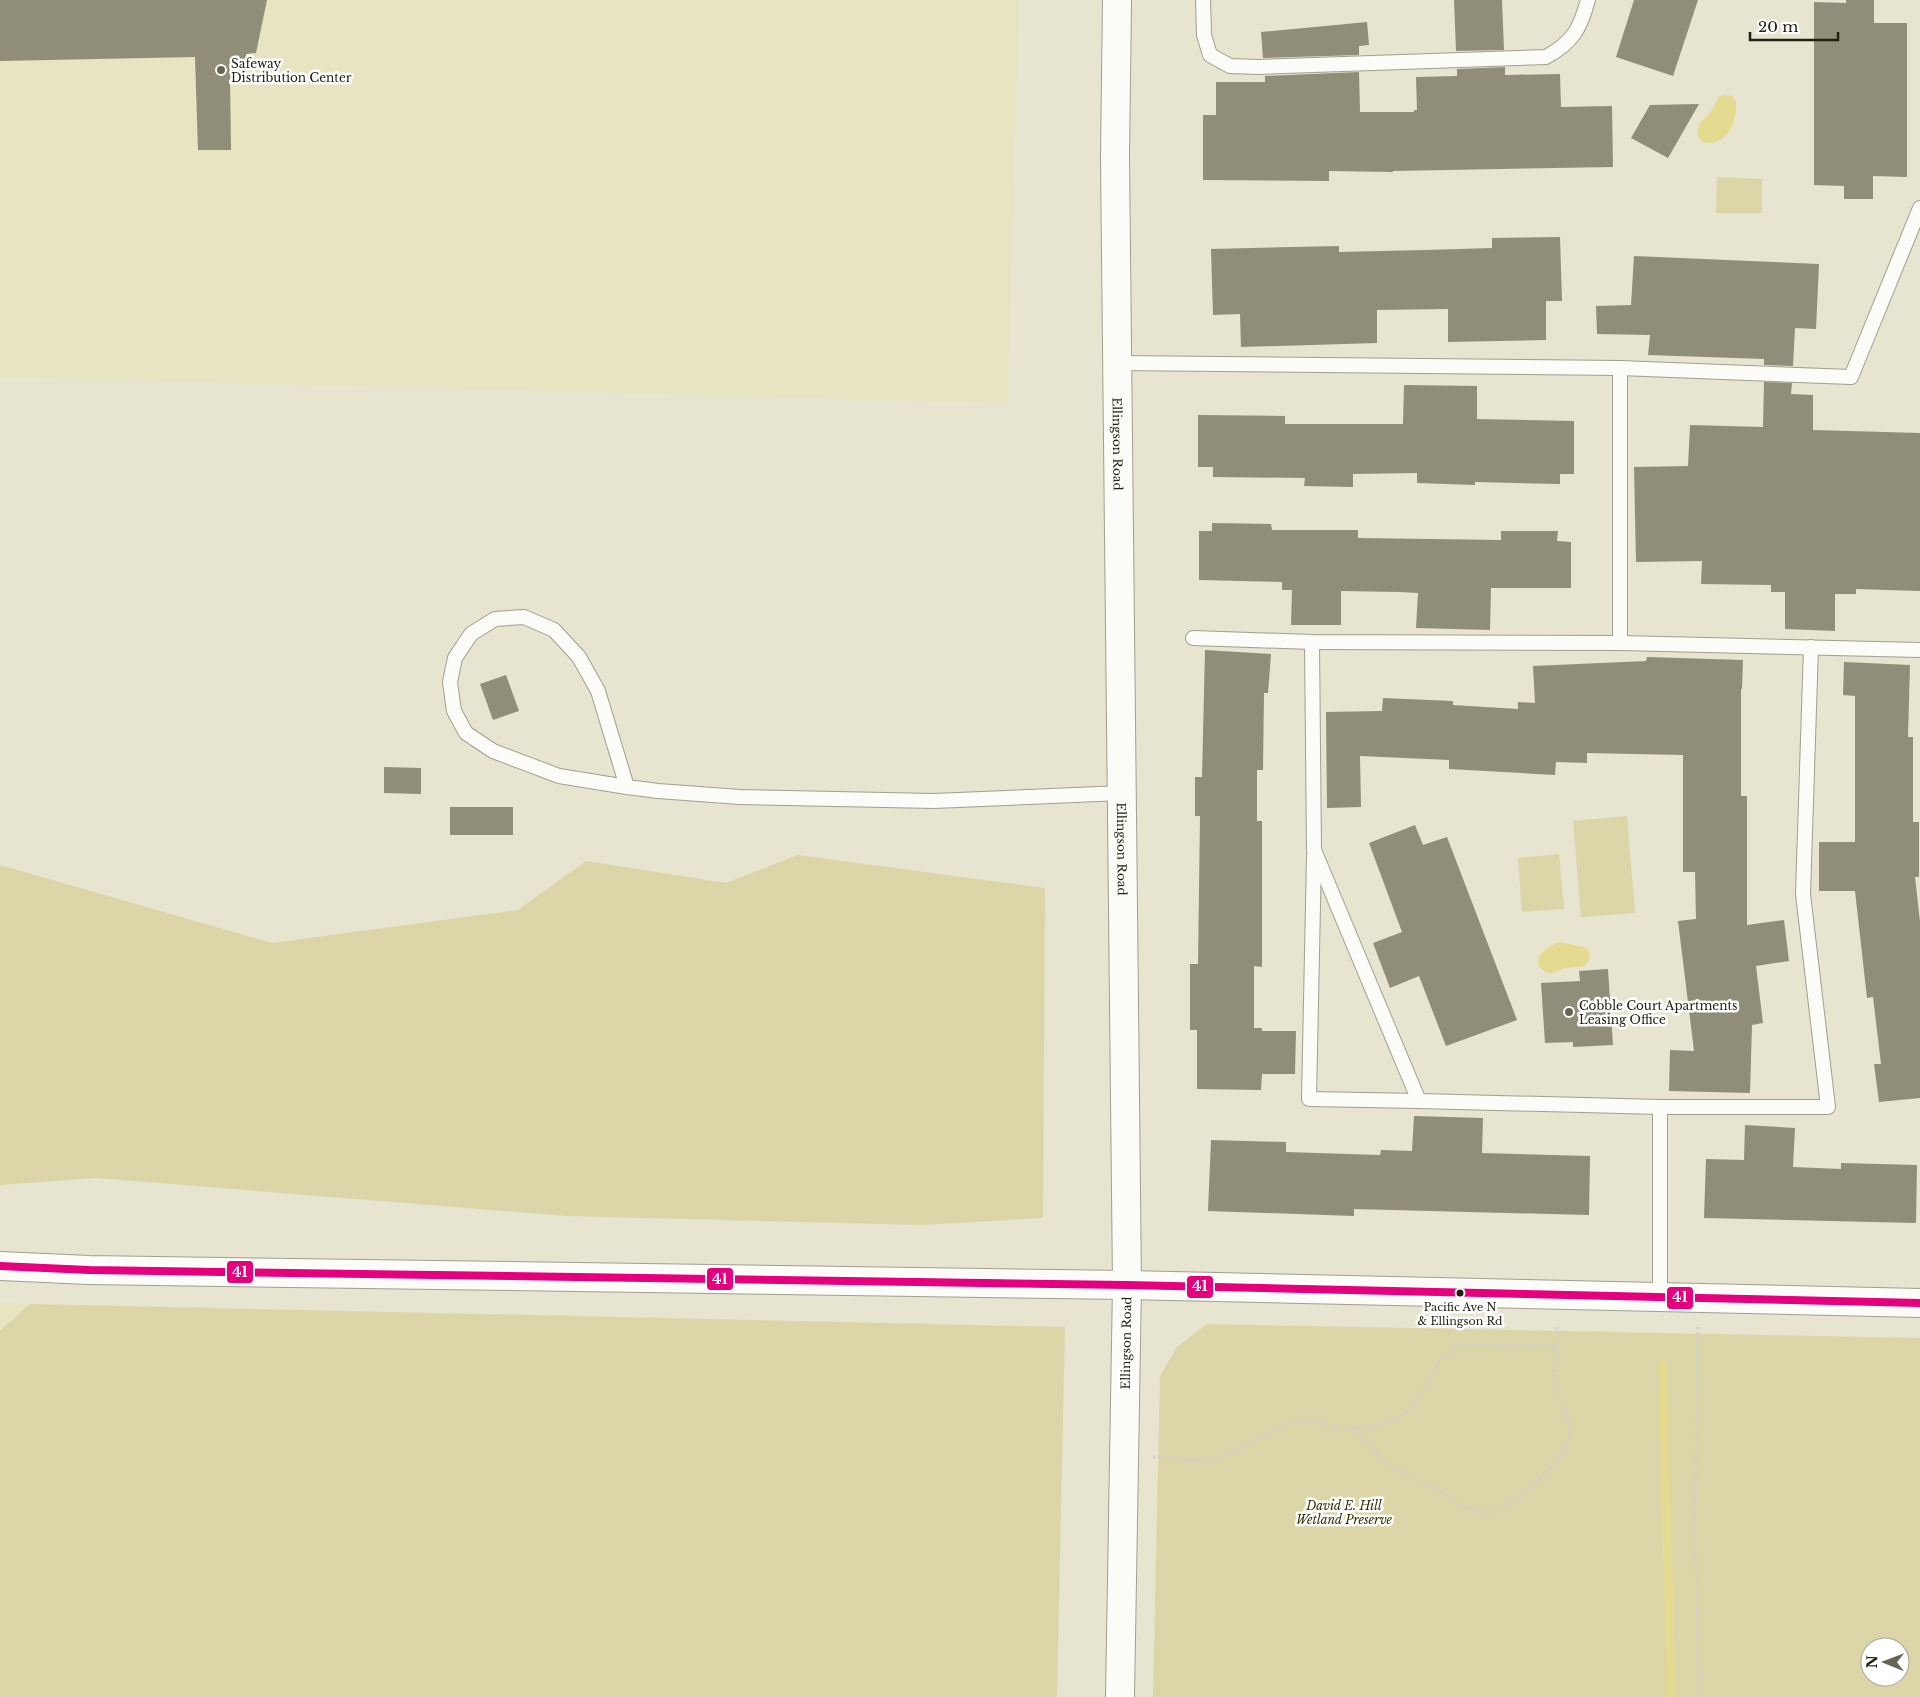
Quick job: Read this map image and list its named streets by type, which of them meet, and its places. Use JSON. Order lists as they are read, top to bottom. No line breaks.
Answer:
{"streets":{"street":["Ellingson Road"]},"parks":["David E. Hill Wetland Preserve"],"places":["Safeway Distribution Center","Cobble Court Apartments Leasing Office","Pacific Ave N & Ellingson Rd"],"lines":["transit line 41"],"scale_bar":"20 m","north":"left"}
